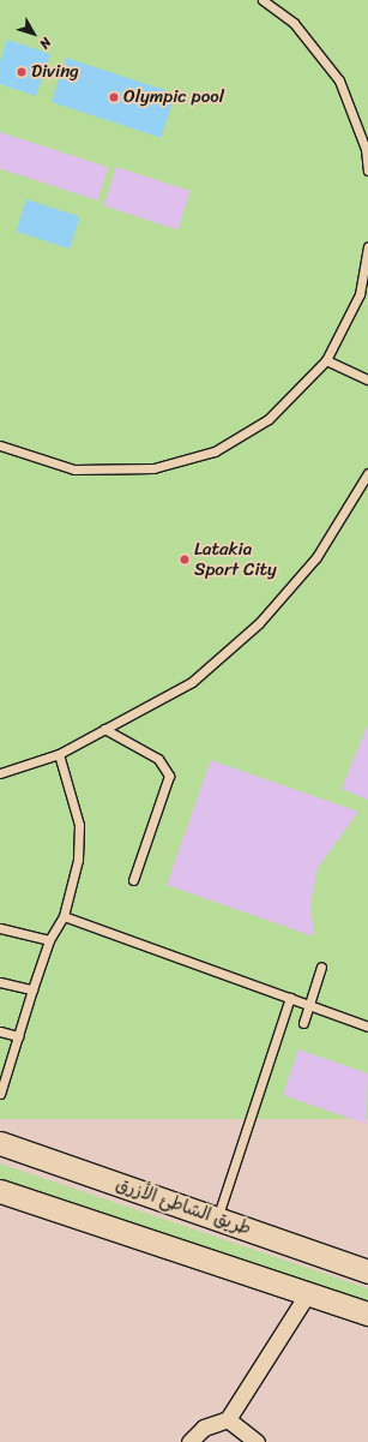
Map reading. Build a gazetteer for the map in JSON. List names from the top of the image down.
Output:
{
  "streets": {
    "main road": ["طريق الشاطئ الأزرق"]
  },
  "places": ["Diving", "Olympic pool", "Latakia Sport City"],
  "north": "bottom right"
}
